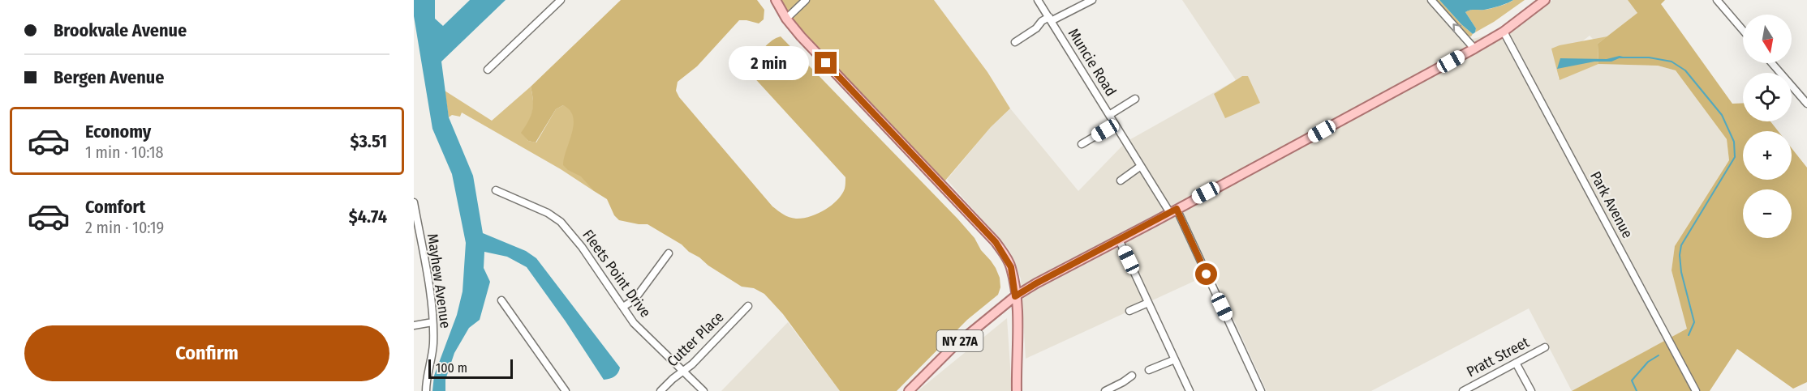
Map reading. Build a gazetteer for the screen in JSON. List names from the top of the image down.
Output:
{
  "streets": {
    "main road": ["NY 27A"],
    "street": [
      "Muncie Road",
      "Park Avenue",
      "Fleets Point Drive",
      "Mayhew Avenue",
      "Cutter Place",
      "Pratt Street"
    ]
  },
  "crossings": [
    ["Muncie Road", "NY 27A"],
    ["Park Avenue", "NY 27A"],
    ["Fleets Point Drive", "Cutter Place"]
  ],
  "scale_bar": "100 m",
  "north": "bottom",
  "page": {
    "banner": ["Brookvale Avenue", "Bergen Avenue"],
    "map_buttons": ["+", "−"],
    "bubble": "2 min",
    "list": [
      {
        "name": "Economy",
        "note": "1 min · 10:18",
        "value": "$3.51"
      },
      {
        "name": "Comfort",
        "note": "2 min · 10:19",
        "value": "$4.74"
      }
    ],
    "buttons": "Confirm",
    "scale": "100 m"
  }
}
